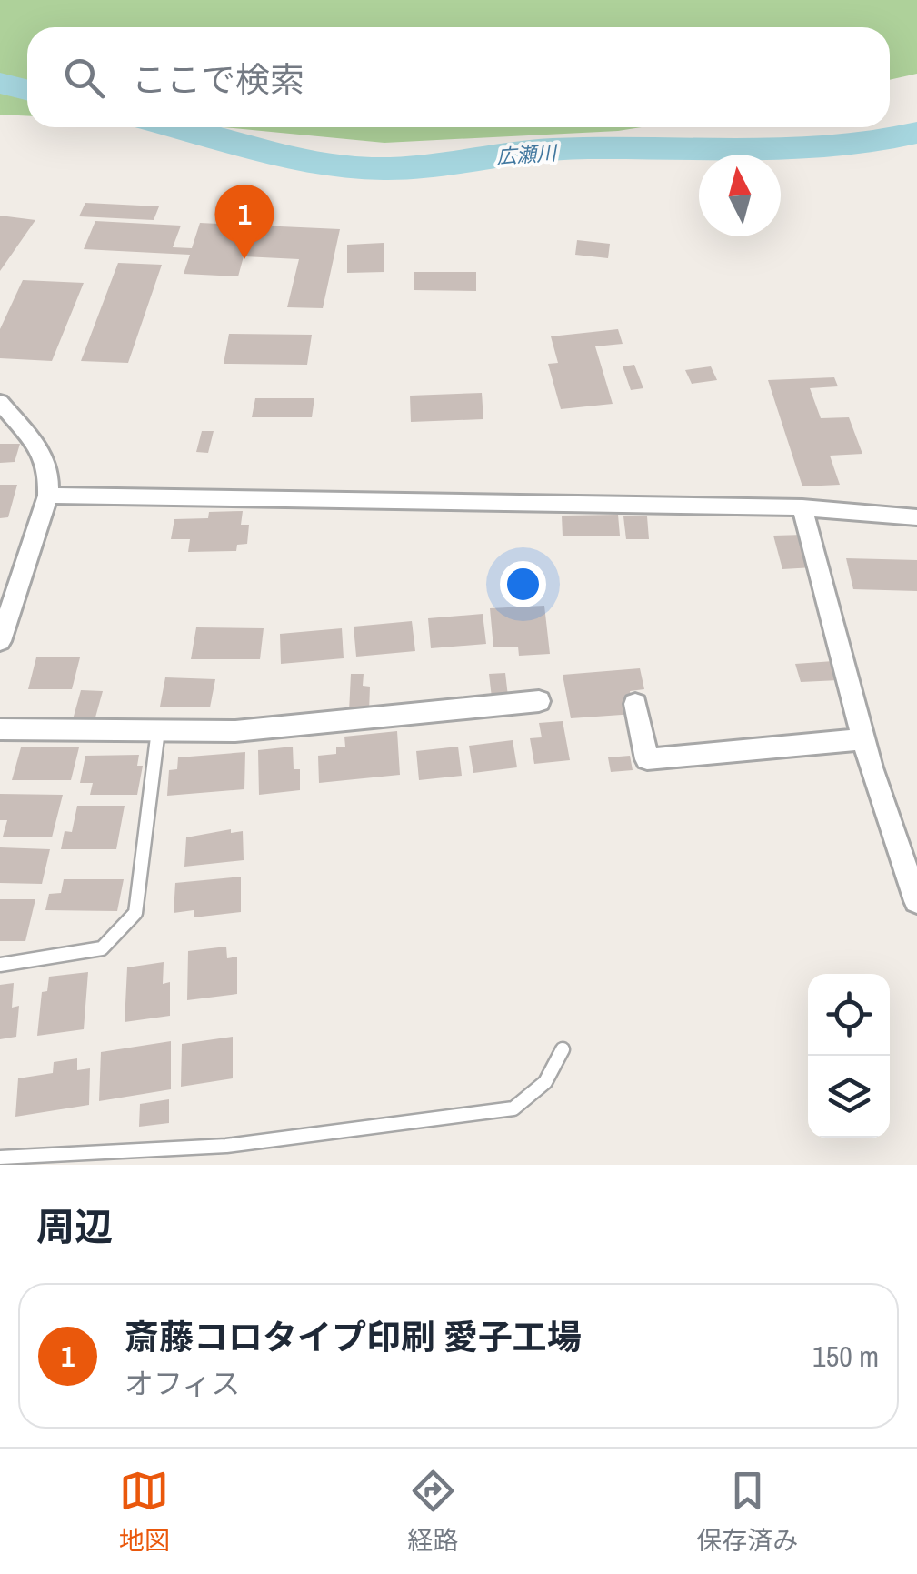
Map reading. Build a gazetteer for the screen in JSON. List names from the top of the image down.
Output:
{
  "water": ["広瀬川"],
  "north": "top",
  "page": {
    "search": "ここで検索",
    "pins": "1",
    "heading": "周辺",
    "list": [
      {
        "mark": "1",
        "name": "斎藤コロタイプ印刷 愛子工場",
        "note": "オフィス",
        "value": "150 m"
      }
    ],
    "nav": ["地図", "経路", "保存済み"]
  }
}
